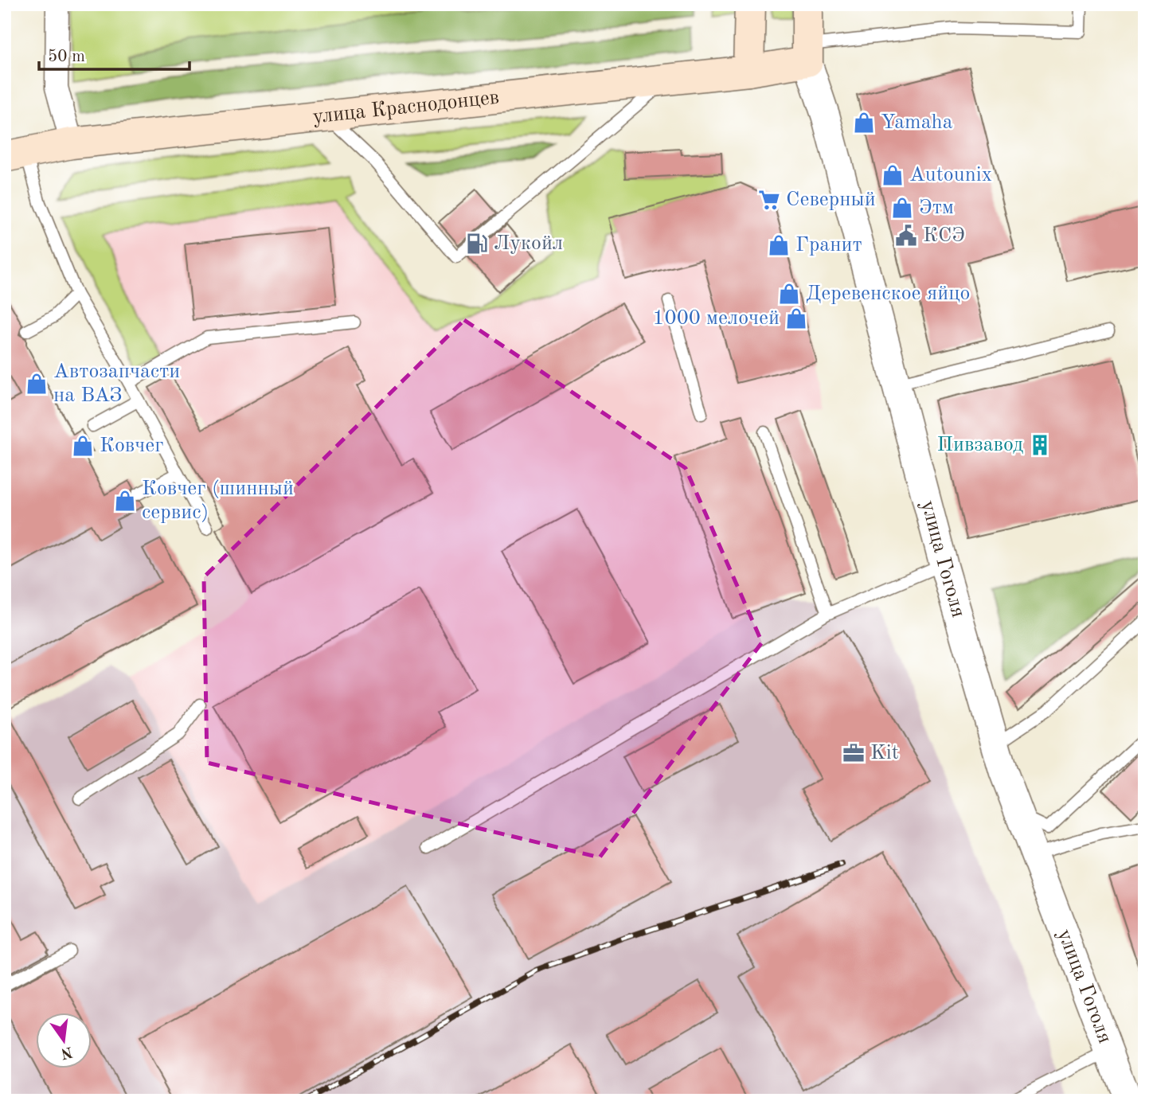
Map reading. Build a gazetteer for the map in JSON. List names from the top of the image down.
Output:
{
  "streets": {
    "main road": ["улица Краснодонцев", "улица Гоголя"]
  },
  "crossings": [
    ["улица Краснодонцев", "улица Гоголя"]
  ],
  "places": {
    "shop": [
      "Yamaha",
      "Autounix",
      "Этм",
      "Гранит",
      "Деревенское яйцо",
      "1000 мелочей",
      "Автозапчасти на ВАЗ",
      "Ковчег",
      "Ковчег (шинный сервис)"
    ],
    "supermarket": ["Северный"],
    "public building": ["КСЭ"],
    "fuel station": ["Лукойл"],
    "building": ["Пивзавод"],
    "office": ["Kit"]
  },
  "scale_bar": "50 m",
  "north": "bottom"
}
